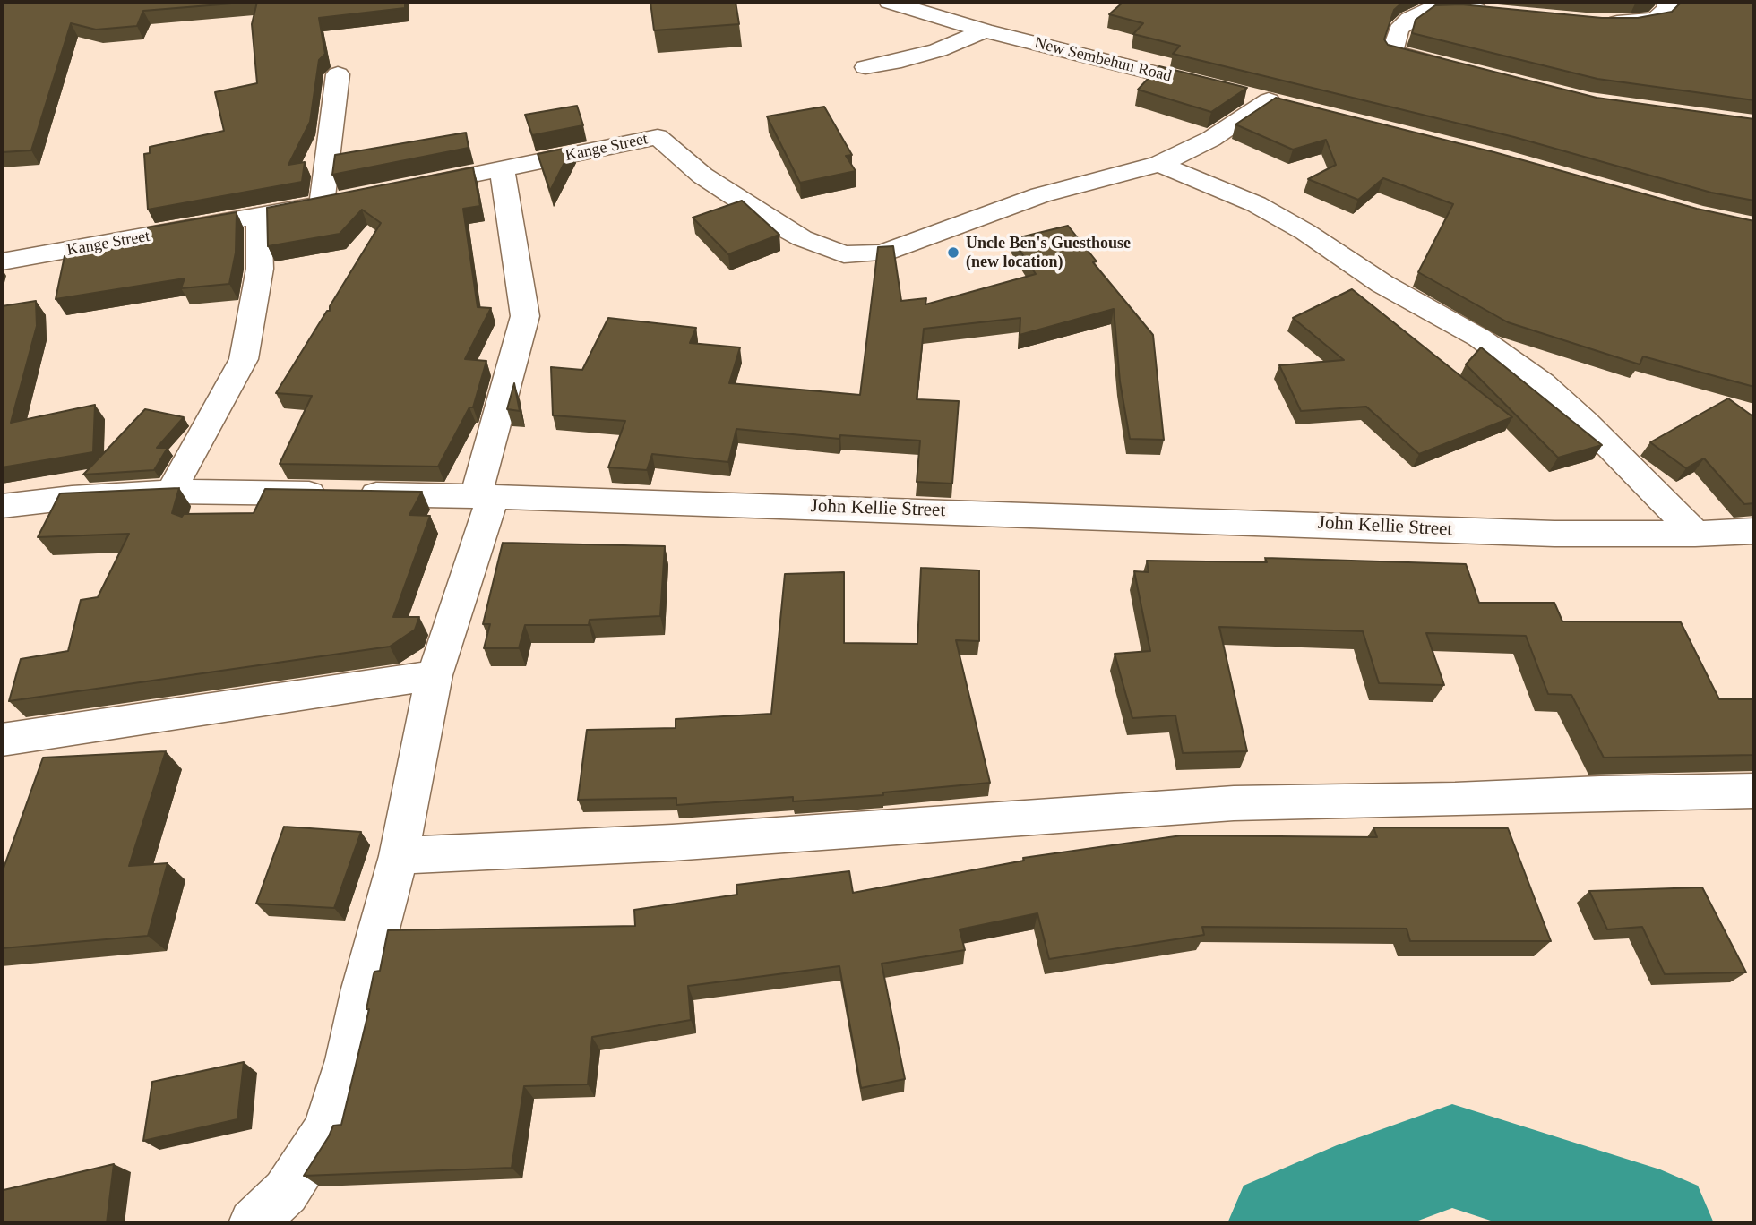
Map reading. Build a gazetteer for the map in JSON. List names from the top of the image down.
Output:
{
  "streets": {
    "street": ["New Sembehun Road", "Kange Street", "John Kellie Street"]
  },
  "places": ["Uncle Ben's Guesthouse (new location)"]
}
